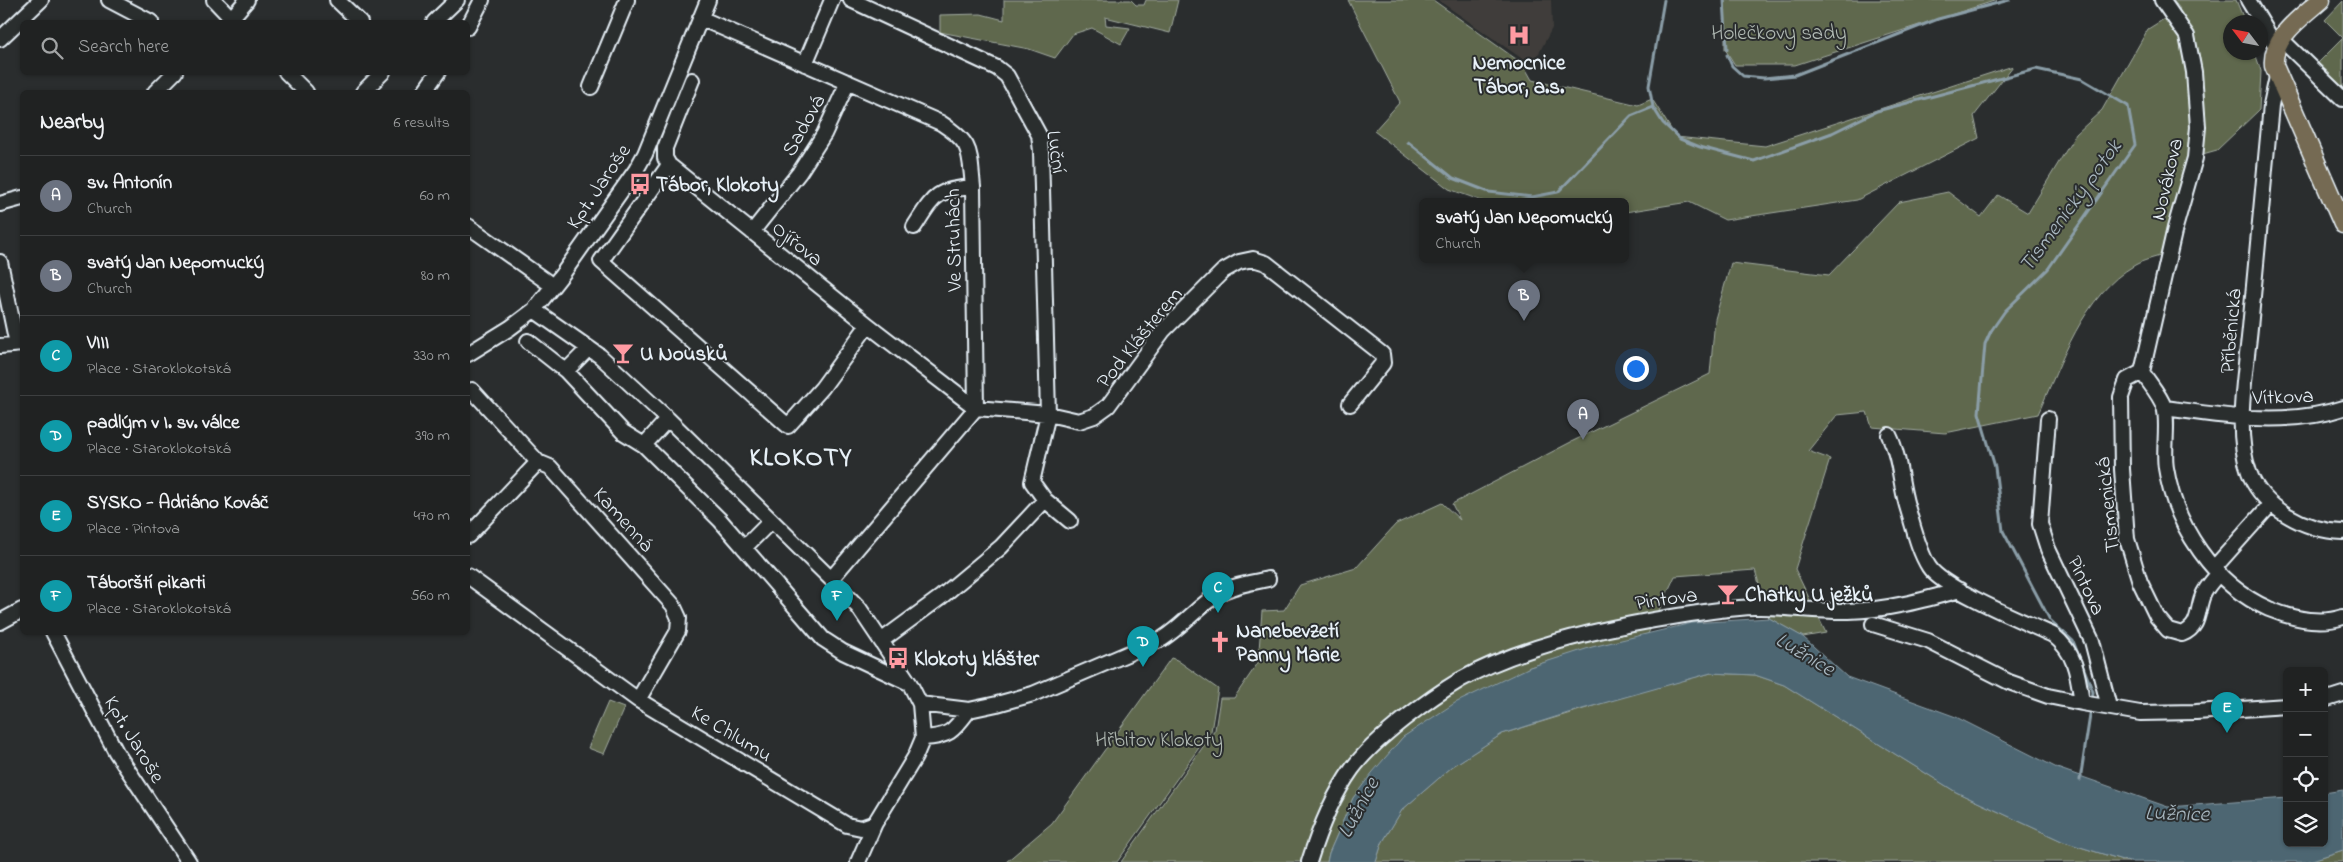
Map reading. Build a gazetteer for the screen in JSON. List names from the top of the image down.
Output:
{
  "streets": {
    "street": [
      "Sadová",
      "Luční",
      "Novákova",
      "Kpt. Jaroše",
      "Ve Struhách",
      "Ojířova",
      "Příběnická",
      "Pod Klášterem",
      "Vítkova",
      "Tismenická",
      "Kamenná",
      "Pintova",
      "Ke Chlumu"
    ]
  },
  "crossings": [
    ["Sadová", "Ve Struhách"],
    ["Sadová", "Ojířova"],
    ["Luční", "Pod Klášterem"],
    ["Novákova", "Tismenická"],
    ["Kpt. Jaroše", "Ve Struhách"],
    ["Ve Struhách", "Ojířova"],
    ["Ve Struhách", "Pod Klášterem"],
    ["Ojířova", "Pod Klášterem"],
    ["Příběnická", "Vítkova"],
    ["Kamenná", "Ke Chlumu"]
  ],
  "districts": ["KLOKOTY"],
  "water": ["Tismenický potok", "Lužnice"],
  "parks": ["Holečkovy sady", "Hřbitov Klokoty"],
  "places": {
    "hospital": ["Nemocnice Tábor, a.s."],
    "bus stop": ["Tábor, Klokoty", "Klokoty klášter"],
    "bar": ["U Nousků", "Chatky U ježků"],
    "church": ["Nanebevzetí Panny Marie"]
  },
  "north": "top left",
  "page": {
    "search": "Search here",
    "heading": ["Nearby", "6 results"],
    "list": [
      {
        "mark": "A",
        "name": "sv. Antonín",
        "note": "Church",
        "value": "60 m"
      },
      {
        "mark": "B",
        "name": "svatý Jan Nepomucký",
        "note": "Church",
        "value": "80 m"
      },
      {
        "mark": "C",
        "name": "VIII",
        "note": "Place · Staroklokotská",
        "value": "330 m"
      },
      {
        "mark": "D",
        "name": "padlým v I. sv. válce",
        "note": "Place · Staroklokotská",
        "value": "390 m"
      },
      {
        "mark": "E",
        "name": "SYSKO - Adriáno Kováč",
        "note": "Place · Pintova",
        "value": "470 m"
      },
      {
        "mark": "F",
        "name": "Táborští pikarti",
        "note": "Place · Staroklokotská",
        "value": "560 m"
      }
    ],
    "popup": ["svatý Jan Nepomucký", "Church"],
    "pins": [
      "B",
      "A",
      "C",
      "F",
      "D",
      "E"
    ],
    "map_buttons": ["+", "−"]
  }
}
